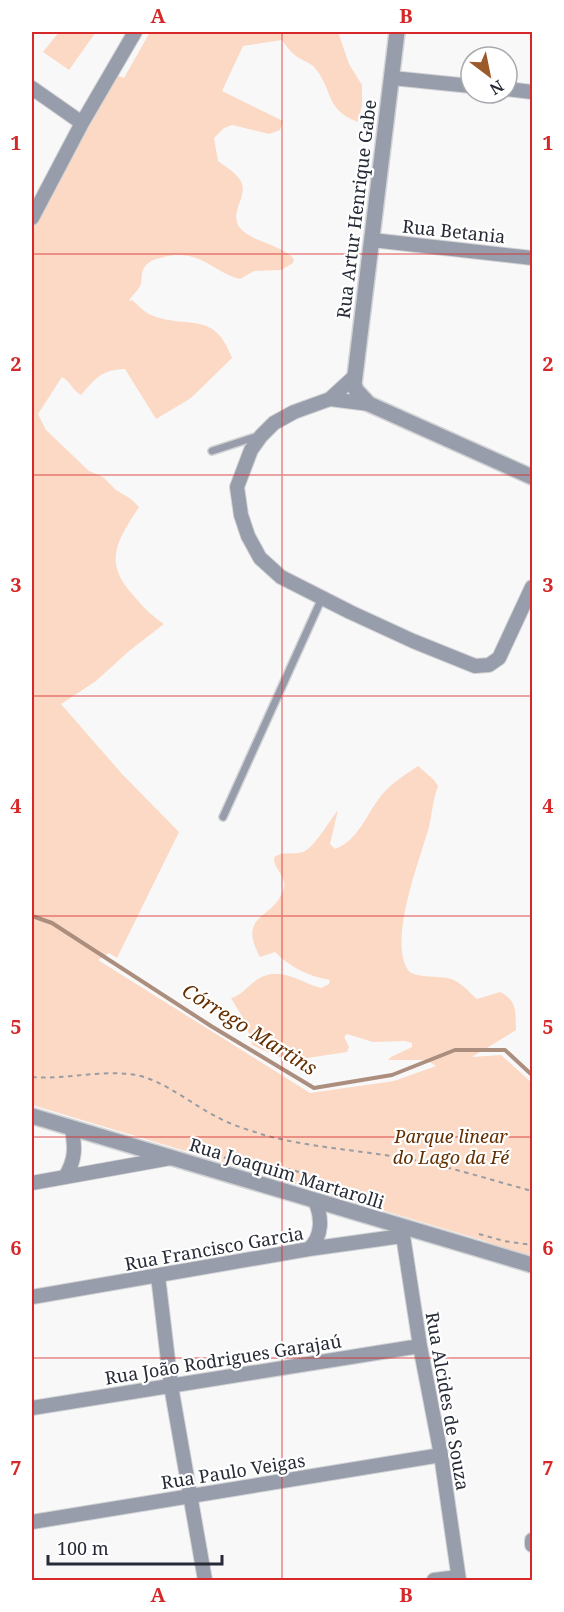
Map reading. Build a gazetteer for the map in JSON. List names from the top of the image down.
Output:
{
  "streets": {
    "street": [
      "Rua Artur Henrique Gabe",
      "Rua Betania",
      "Rua Joaquim Martarolli",
      "Rua Francisco Garcia",
      "Rua João Rodrigues Garajaú",
      "Rua Alcides de Souza",
      "Rua Paulo Veigas"
    ]
  },
  "crossings": [
    ["Rua Artur Henrique Gabe", "Rua Betania"],
    ["Rua Joaquim Martarolli", "Rua Francisco Garcia"],
    ["Rua Joaquim Martarolli", "Rua Alcides de Souza"],
    ["Rua Francisco Garcia", "Rua Alcides de Souza"],
    ["Rua João Rodrigues Garajaú", "Rua Alcides de Souza"],
    ["Rua Alcides de Souza", "Rua Paulo Veigas"]
  ],
  "water": ["Córrego Martins"],
  "parks": ["Parque linear do Lago da Fé"],
  "scale_bar": "100 m",
  "north": "bottom right",
  "grid": {
    "columns": ["A", "B"],
    "rows": [
      "1",
      "2",
      "3",
      "4",
      "5",
      "6",
      "7"
    ]
  }
}
